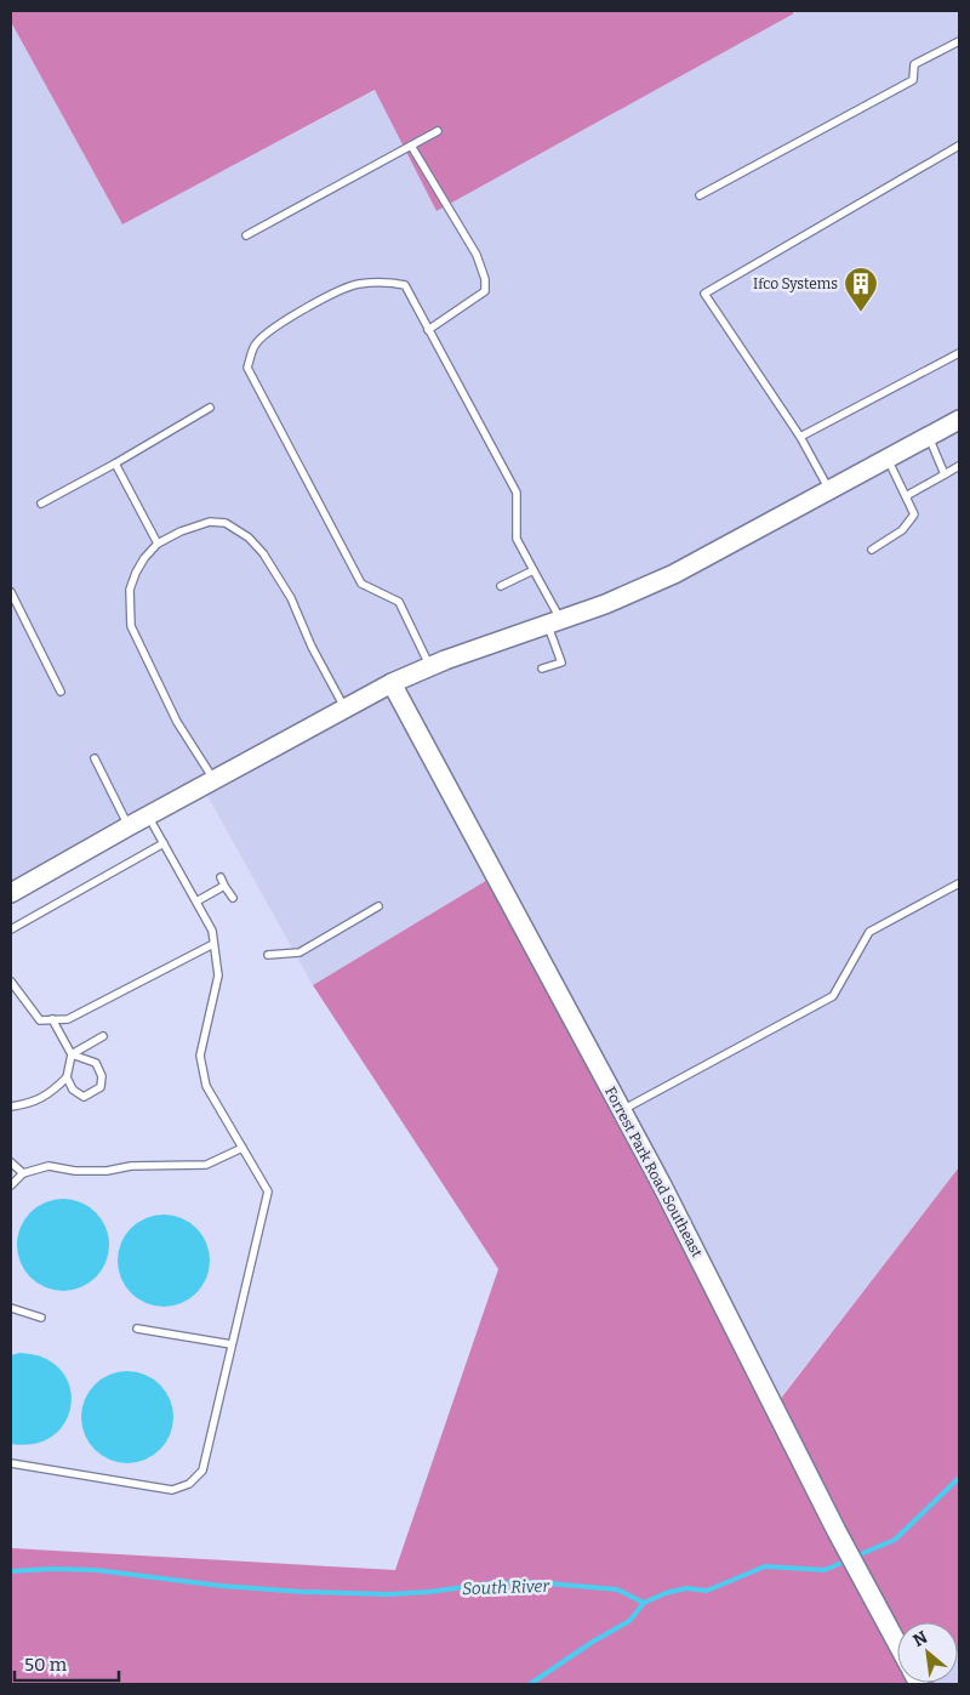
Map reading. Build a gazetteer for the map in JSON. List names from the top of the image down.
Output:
{
  "streets": {
    "street": ["Forrest Park Road Southeast"]
  },
  "water": ["South River"],
  "places": {
    "building": ["Ifco Systems"]
  },
  "scale_bar": "50 m",
  "north": "top left"
}
